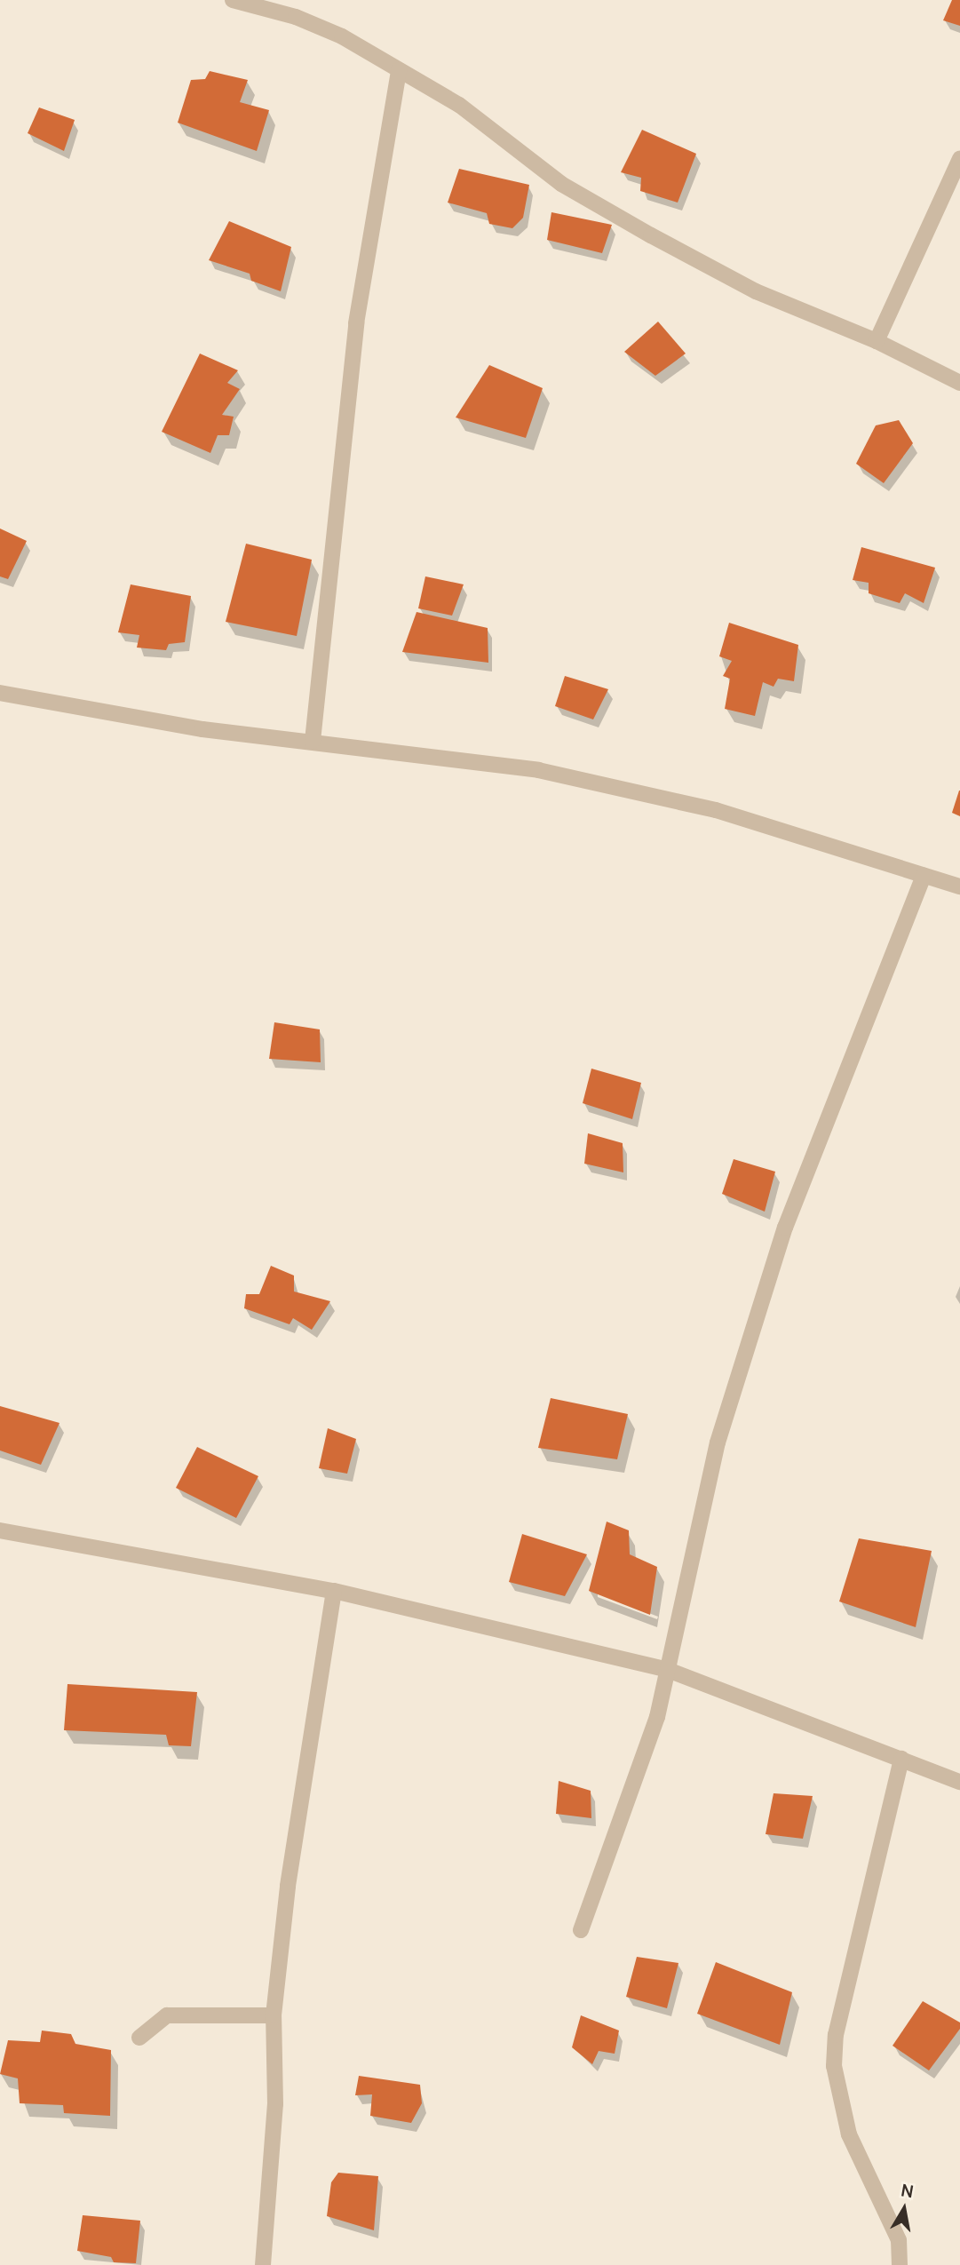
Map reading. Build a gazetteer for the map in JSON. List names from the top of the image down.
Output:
{
  "north": "top"
}
